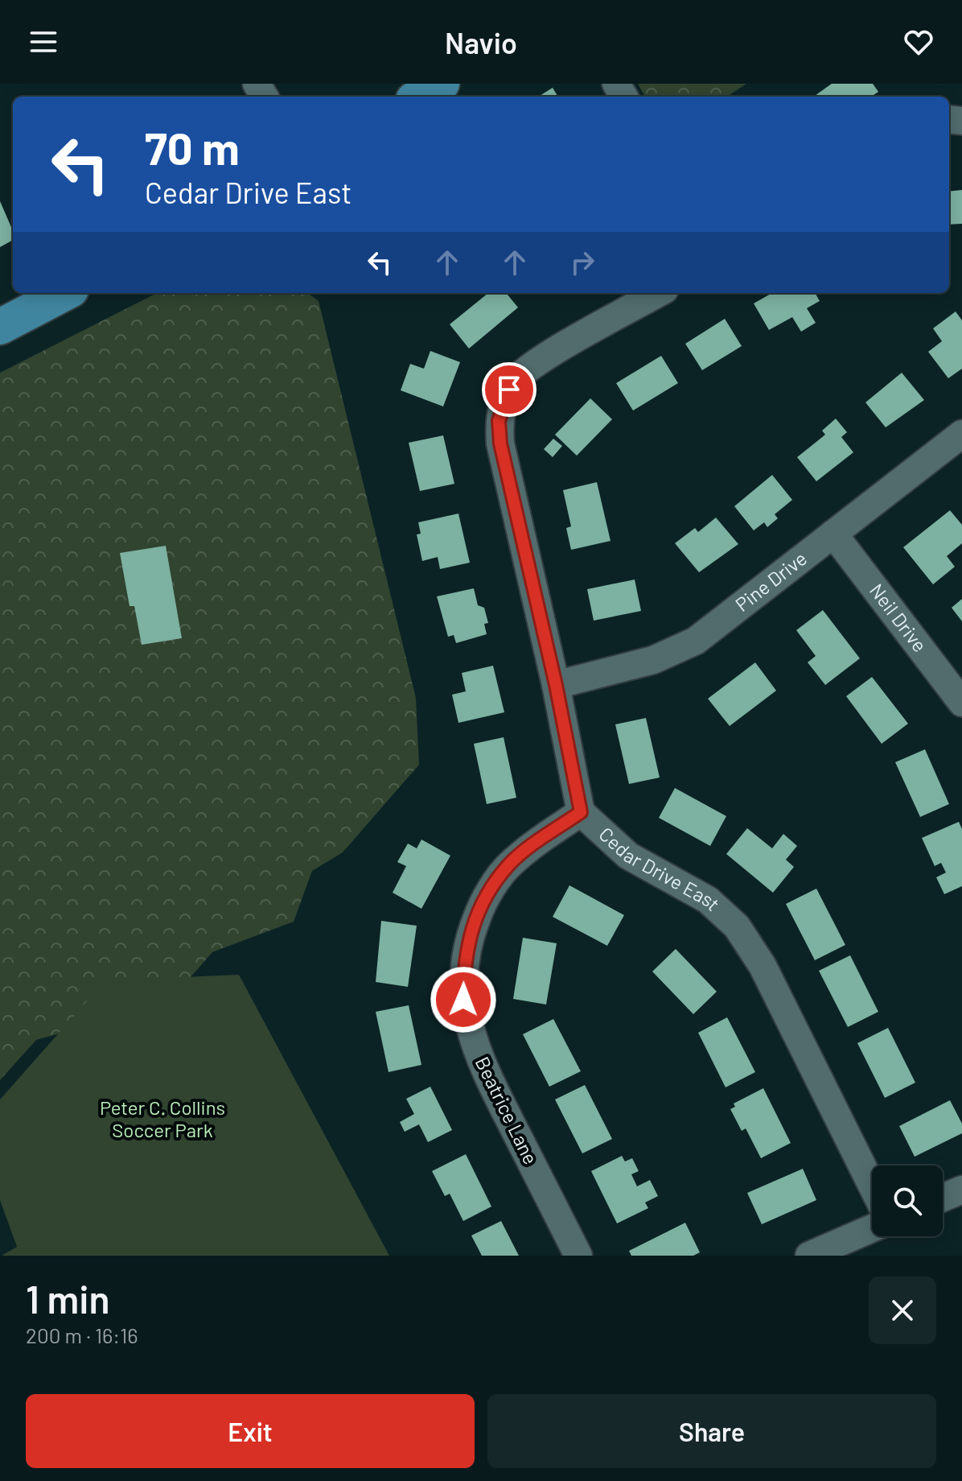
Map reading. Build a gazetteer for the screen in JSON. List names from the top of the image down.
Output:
{
  "streets": {
    "street": [
      "Pine Drive",
      "Neil Drive",
      "Cedar Drive East",
      "Beatrice Lane"
    ]
  },
  "crossings": [
    ["Pine Drive", "Neil Drive"],
    ["Pine Drive", "Cedar Drive East"],
    ["Cedar Drive East", "Beatrice Lane"]
  ],
  "parks": ["Peter C. Collins Soccer Park"],
  "page": {
    "header": "Navio",
    "turn": ["70 m", "Cedar Drive East"],
    "heading": ["1 min", "200 m · 16:16"],
    "buttons": ["Exit", "Share"]
  }
}
